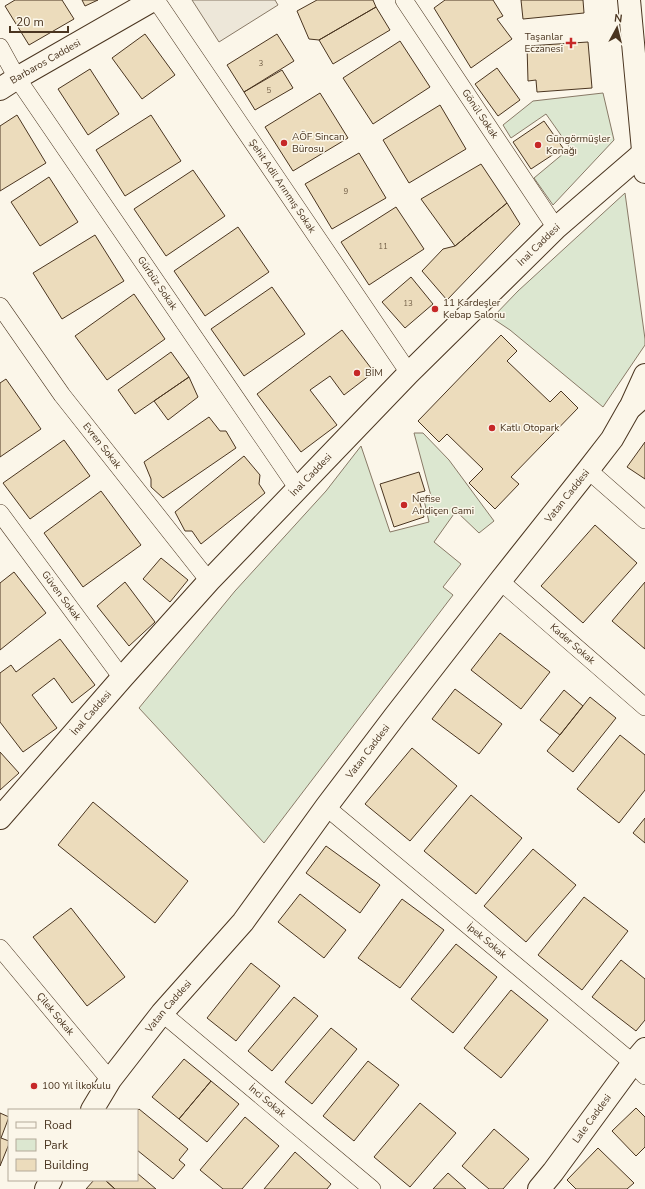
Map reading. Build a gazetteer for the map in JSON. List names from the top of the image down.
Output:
{
  "streets": {
    "street": [
      "Barbaros Caddesi",
      "Gönül Sokak",
      "Şehit Adil Arınmış Sokak",
      "İnal Caddesi",
      "Gürbüz Sokak",
      "Evren Sokak",
      "Vatan Caddesi",
      "Güven Sokak",
      "Kader Sokak",
      "İpek Sokak",
      "Çilek Sokak",
      "İnci Sokak",
      "Lale Caddesi"
    ]
  },
  "crossings": [
    ["Barbaros Caddesi", "Şehit Adil Arınmış Sokak"],
    ["Barbaros Caddesi", "Gürbüz Sokak"],
    ["Gönül Sokak", "İnal Caddesi"],
    ["Şehit Adil Arınmış Sokak", "İnal Caddesi"],
    ["İnal Caddesi", "Gürbüz Sokak"],
    ["İnal Caddesi", "Evren Sokak"],
    ["İnal Caddesi", "Güven Sokak"],
    ["Vatan Caddesi", "Kader Sokak"],
    ["Vatan Caddesi", "İpek Sokak"],
    ["Vatan Caddesi", "Çilek Sokak"],
    ["Vatan Caddesi", "İnci Sokak"],
    ["İpek Sokak", "Lale Caddesi"]
  ],
  "places": {
    "health": ["Taşanlar Eczanesi"],
    "other": [
      "AÖF Sincan Bürosu",
      "Güngörmüşler Konağı",
      "11 Kardeşler Kebap Salonu",
      "BİM",
      "Katlı Otopark",
      "Nefise Andiçen Cami",
      "100 Yıl İlkokulu"
    ]
  },
  "house_numbers": [
    "3",
    "5",
    "9",
    "11",
    "13"
  ],
  "legend": ["Road", "Park", "Building"],
  "scale_bar": "20 m",
  "north": "top"
}
